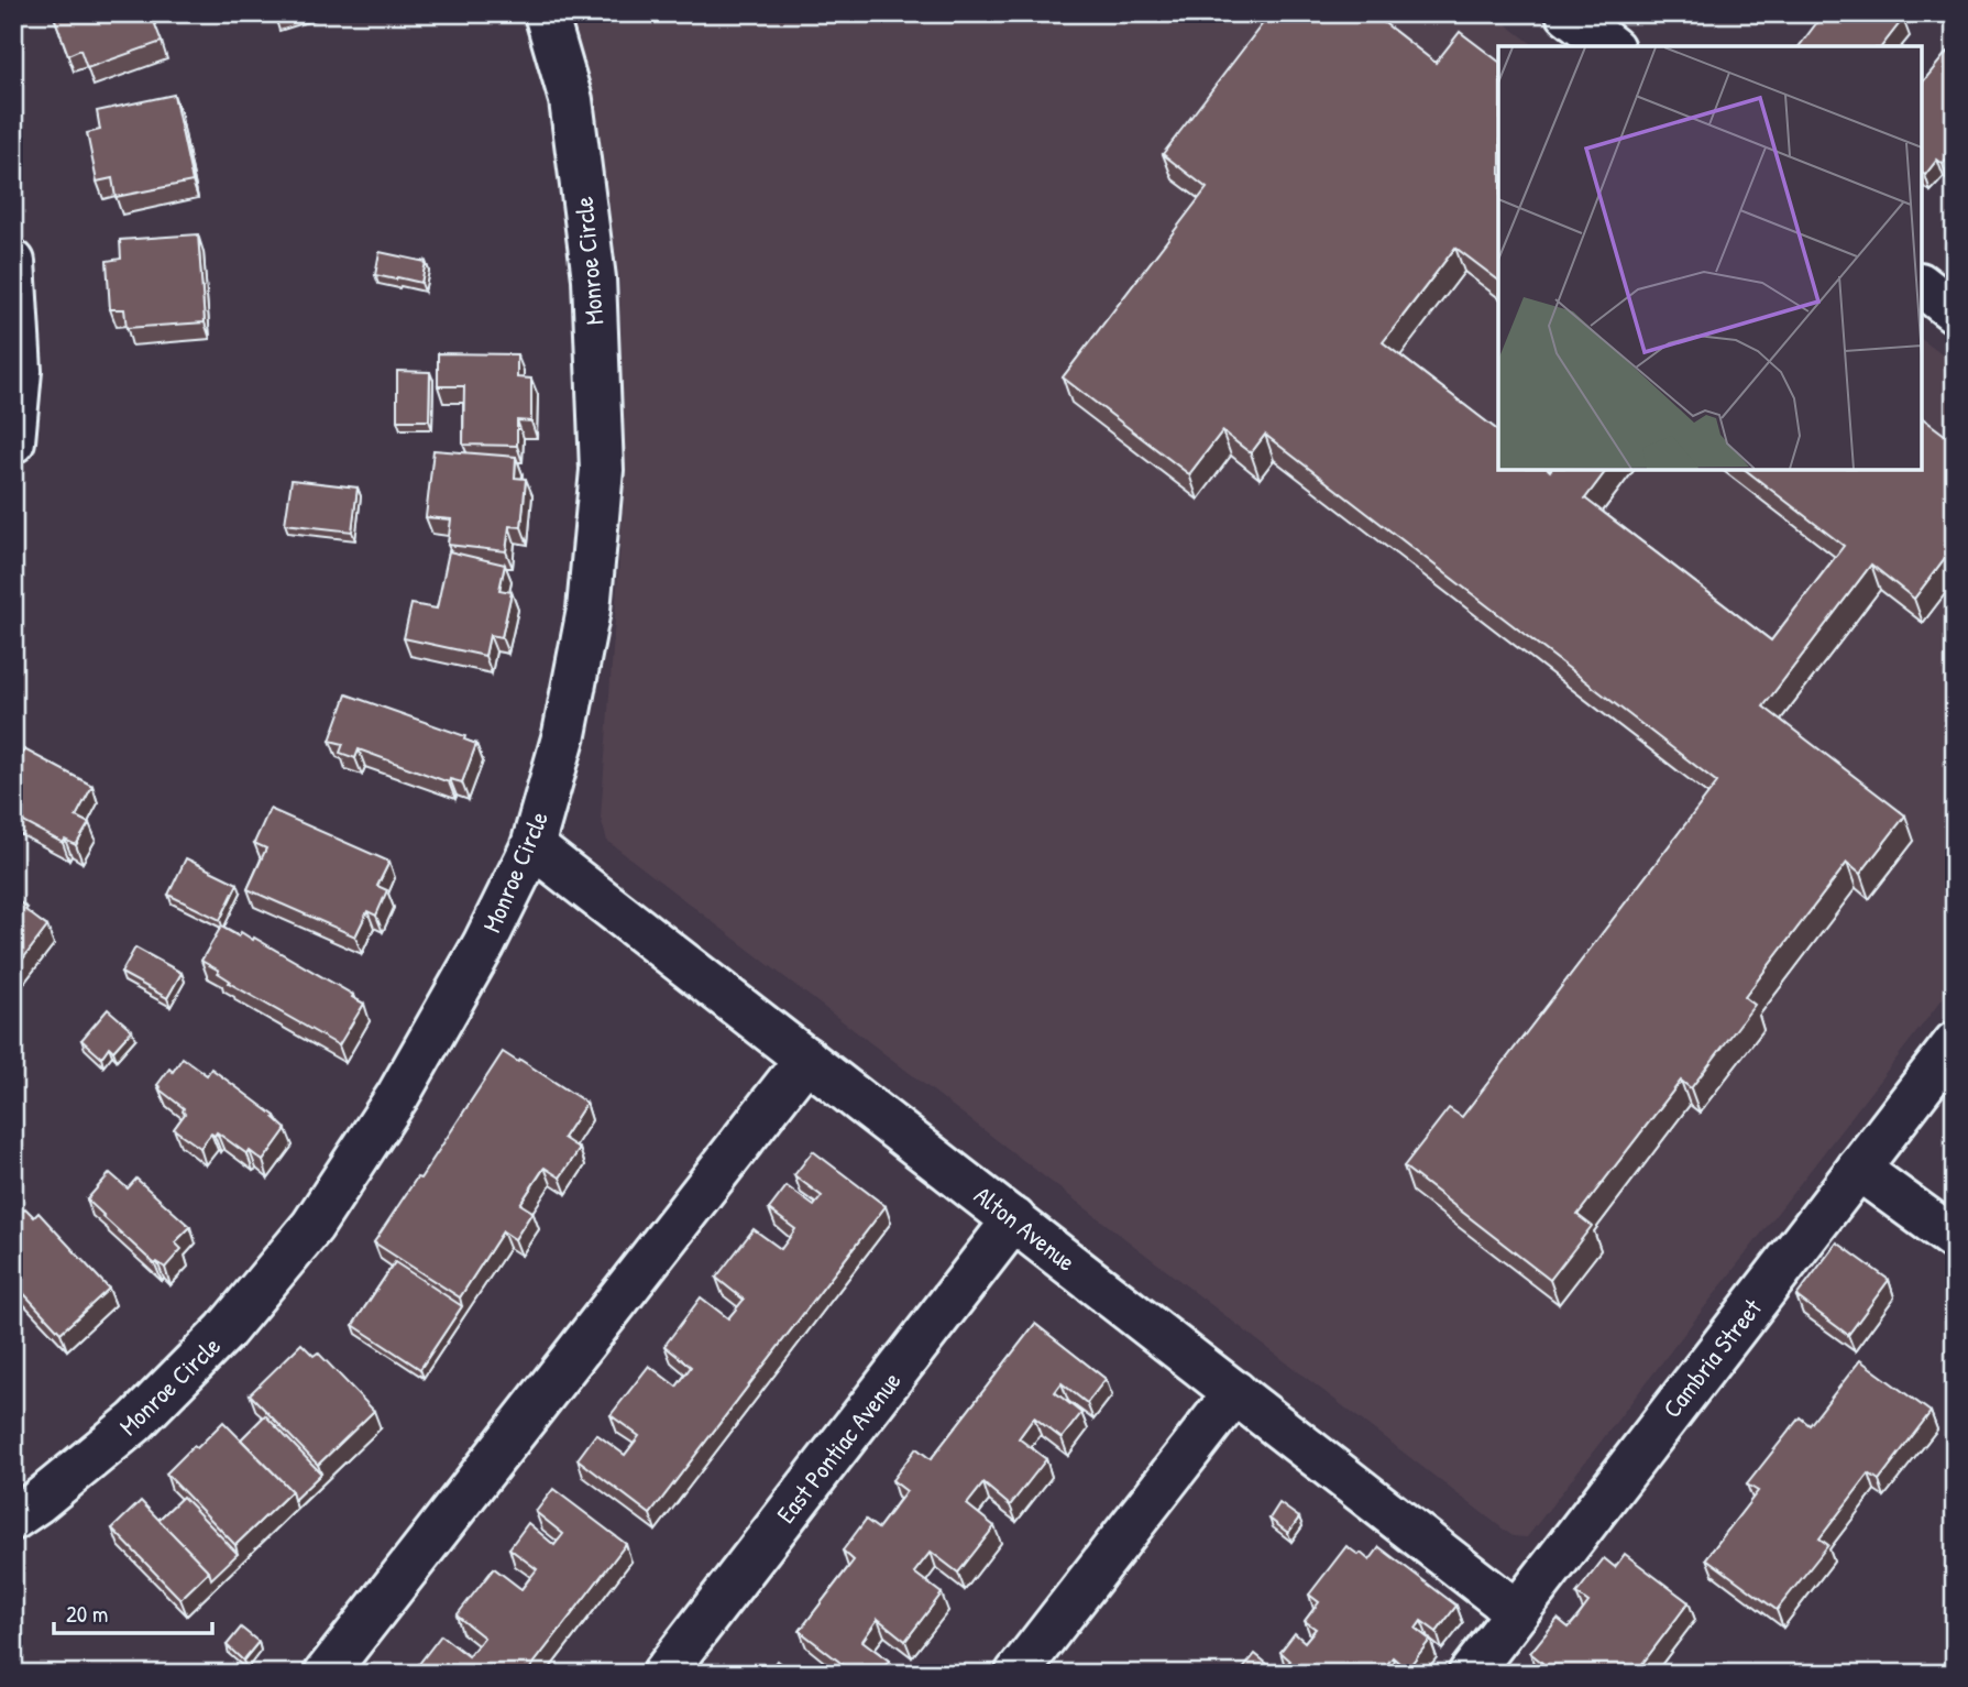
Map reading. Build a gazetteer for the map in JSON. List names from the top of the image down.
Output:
{
  "streets": {
    "street": [
      "Monroe Circle",
      "Alton Avenue",
      "Cambria Street",
      "East Pontiac Avenue"
    ]
  },
  "crossings": [
    ["Monroe Circle", "Alton Avenue"],
    ["Alton Avenue", "Cambria Street"],
    ["Alton Avenue", "East Pontiac Avenue"]
  ],
  "scale_bar": "20 m"
}
